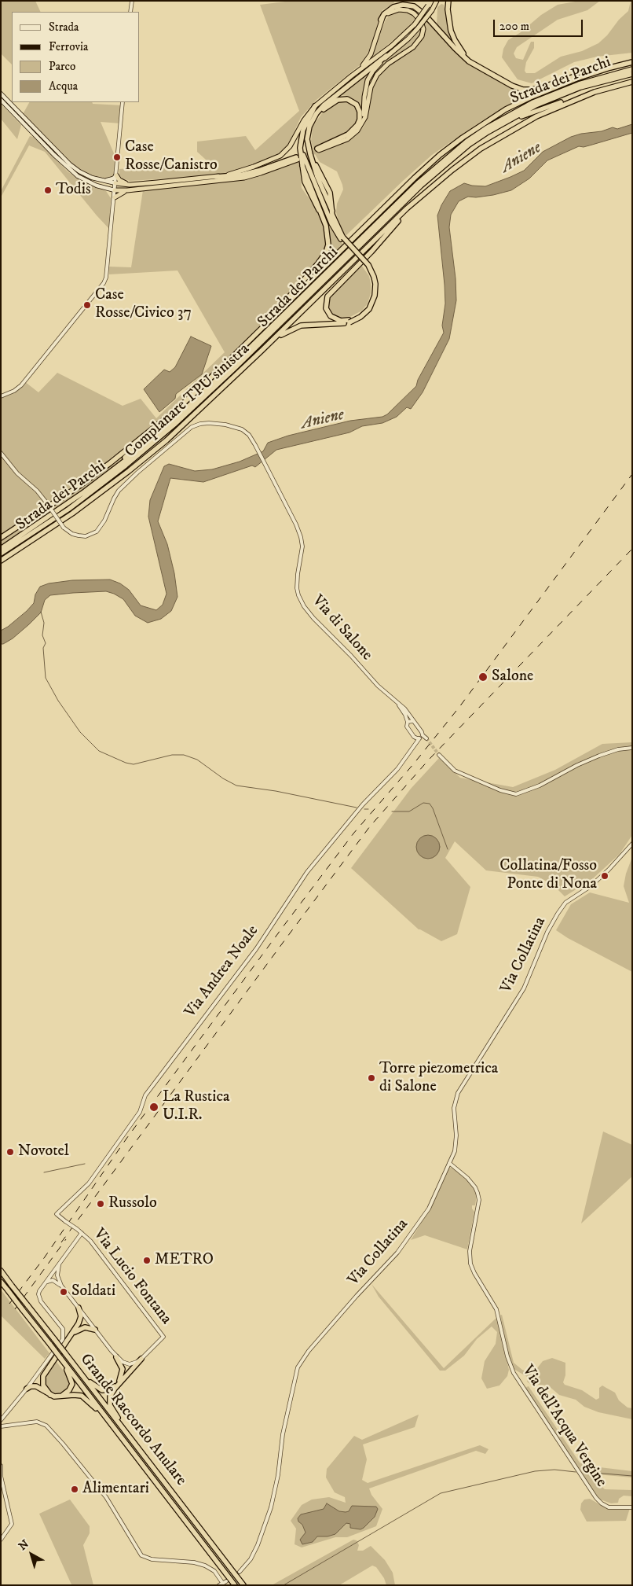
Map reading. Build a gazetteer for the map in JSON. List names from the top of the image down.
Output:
{
  "streets": {
    "highway": ["Strada dei Parchi", "Complanare TPU sinistra", "Grande Raccordo Anulare"],
    "street": [
      "Via di Salone",
      "Via Collatina",
      "Via Andrea Noale",
      "Via Lucio Fontana",
      "Via dell'Acqua Vergine"
    ]
  },
  "crossings": [
    ["Via di Salone", "Via Andrea Noale"],
    ["Via Collatina", "Via dell'Acqua Vergine"],
    ["Via Andrea Noale", "Via Lucio Fontana"]
  ],
  "water": ["Aniene"],
  "places": [
    "Case Rosse/Canistro",
    "Todis",
    "Case Rosse/Civico 37",
    "Salone",
    "Collatina/Fosso Ponte di Nona",
    "Torre piezometrica di Salone",
    "La Rustica U.I.R.",
    "Novotel",
    "Russolo",
    "METRO",
    "Soldati",
    "Alimentari"
  ],
  "legend": [
    "Strada",
    "Ferrovia",
    "Parco",
    "Acqua"
  ],
  "scale_bar": "200 m",
  "north": "top left"
}
